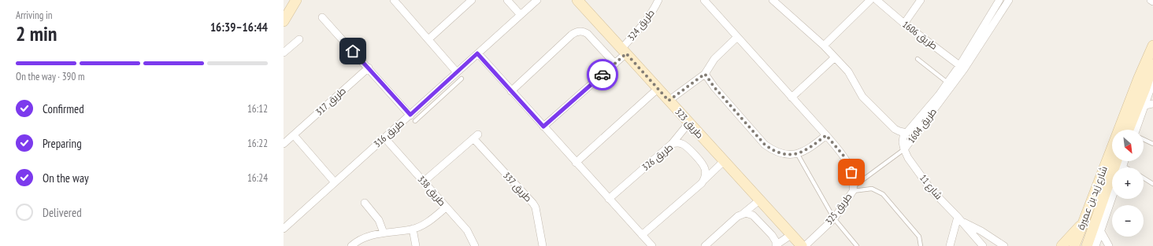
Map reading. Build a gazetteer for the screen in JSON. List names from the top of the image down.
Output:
{
  "streets": {
    "street": [
      "طريق 324",
      "طريق 1606",
      "طريق 317",
      "طريق 323",
      "طريق 1604",
      "طريق 316",
      "طريق 326",
      "طريق 337",
      "شارع 11",
      "طريق 338",
      "شارع زيد بن عميرة",
      "طريق 325"
    ]
  },
  "crossings": [
    ["طريق 324", "طريق 323"],
    ["طريق 1606", "طريق 1604"],
    ["طريق 1604", "شارع 11"],
    ["طريق 316", "طريق 338"],
    ["طريق 337", "طريق 338"]
  ],
  "north": "bottom right",
  "page": {
    "heading": ["2 min", "Arriving in", "16:39–16:44"],
    "bar": "On the way · 390 m",
    "list": [
      ["Confirmed", "16:12"],
      ["Preparing", "16:22"],
      ["On the way", "16:24"],
      "Delivered"
    ],
    "map_buttons": ["+", "−"]
  }
}
